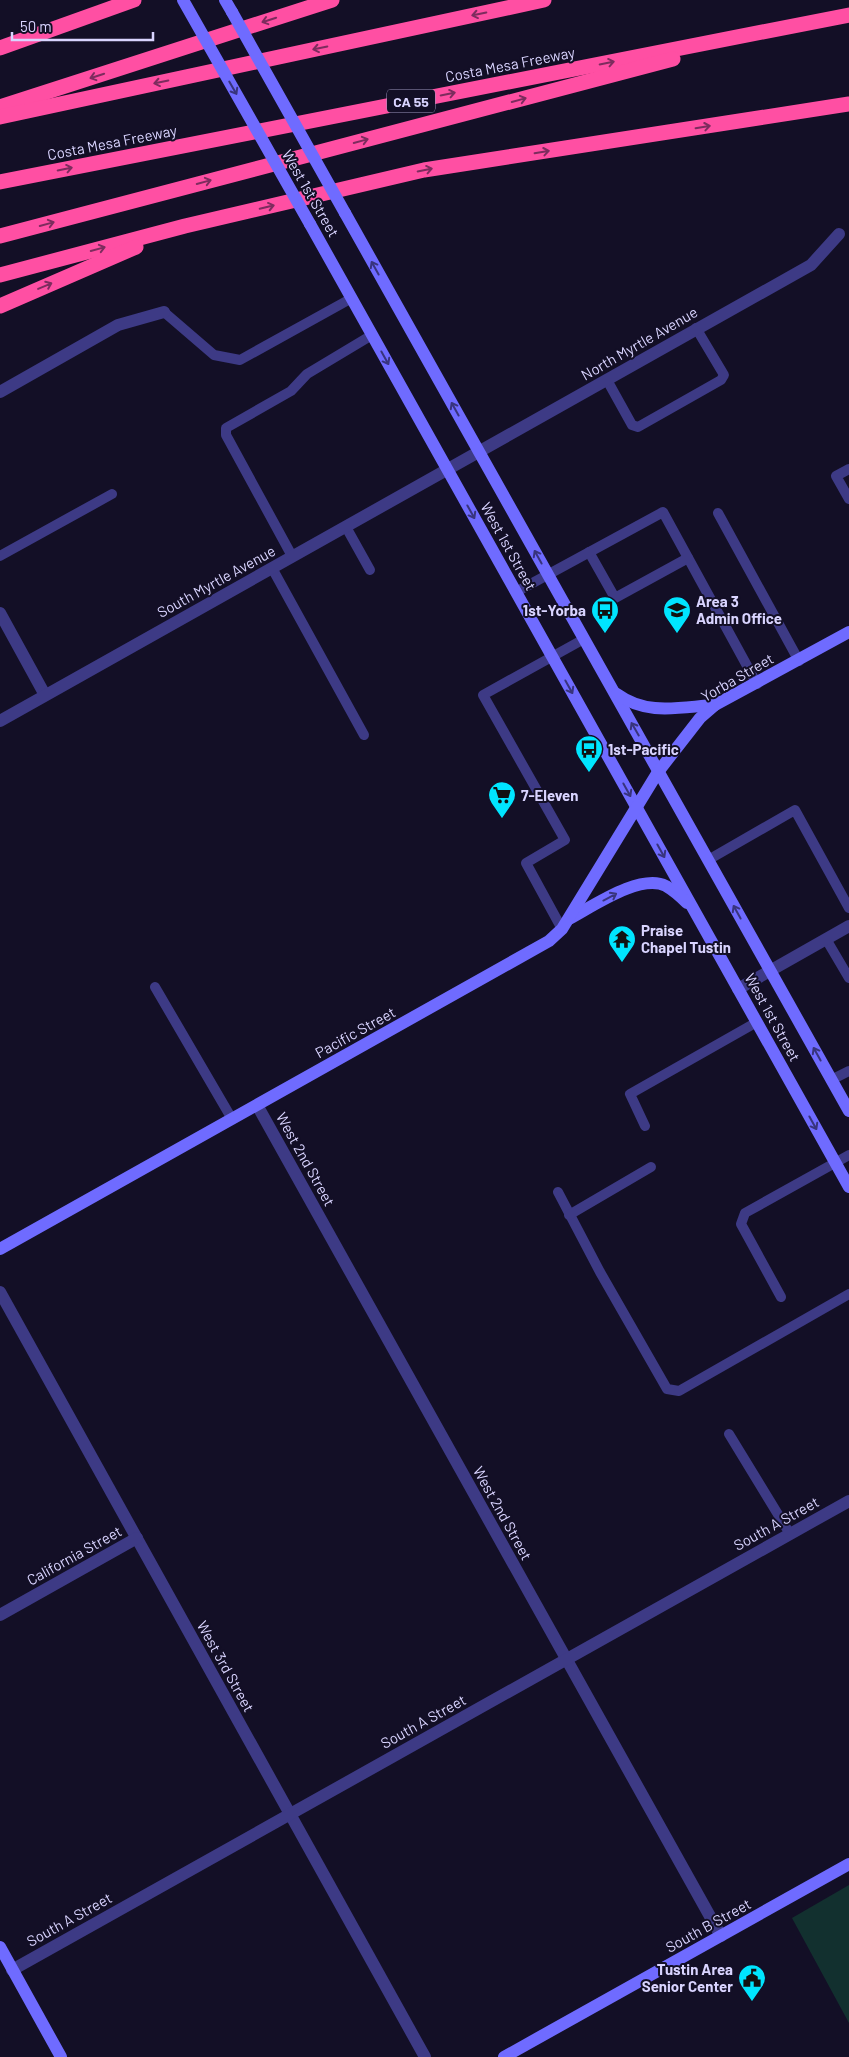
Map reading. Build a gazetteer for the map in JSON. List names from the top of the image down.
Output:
{
  "streets": {
    "highway": ["Costa Mesa Freeway", "CA 55"],
    "main road": [
      "West 1st Street",
      "Yorba Street",
      "Pacific Street",
      "South B Street"
    ],
    "street": [
      "North Myrtle Avenue",
      "South Myrtle Avenue",
      "West 2nd Street",
      "South A Street",
      "California Street",
      "West 3rd Street"
    ]
  },
  "crossings": [
    ["West 1st Street", "North Myrtle Avenue"],
    ["West 1st Street", "South Myrtle Avenue"],
    ["West 1st Street", "Yorba Street"],
    ["West 1st Street", "Pacific Street"],
    ["North Myrtle Avenue", "South Myrtle Avenue"],
    ["Yorba Street", "Pacific Street"],
    ["Pacific Street", "West 2nd Street"],
    ["West 2nd Street", "South A Street"],
    ["West 2nd Street", "South B Street"],
    ["South A Street", "West 3rd Street"],
    ["California Street", "West 3rd Street"]
  ],
  "places": {
    "bus stop": ["1st-Yorba", "1st-Pacific"],
    "school or university": ["Area 3 Admin Office"],
    "supermarket": ["7-Eleven"],
    "temple": ["Praise Chapel Tustin"],
    "public building": ["Tustin Area Senior Center"]
  },
  "scale_bar": "50 m"
}
